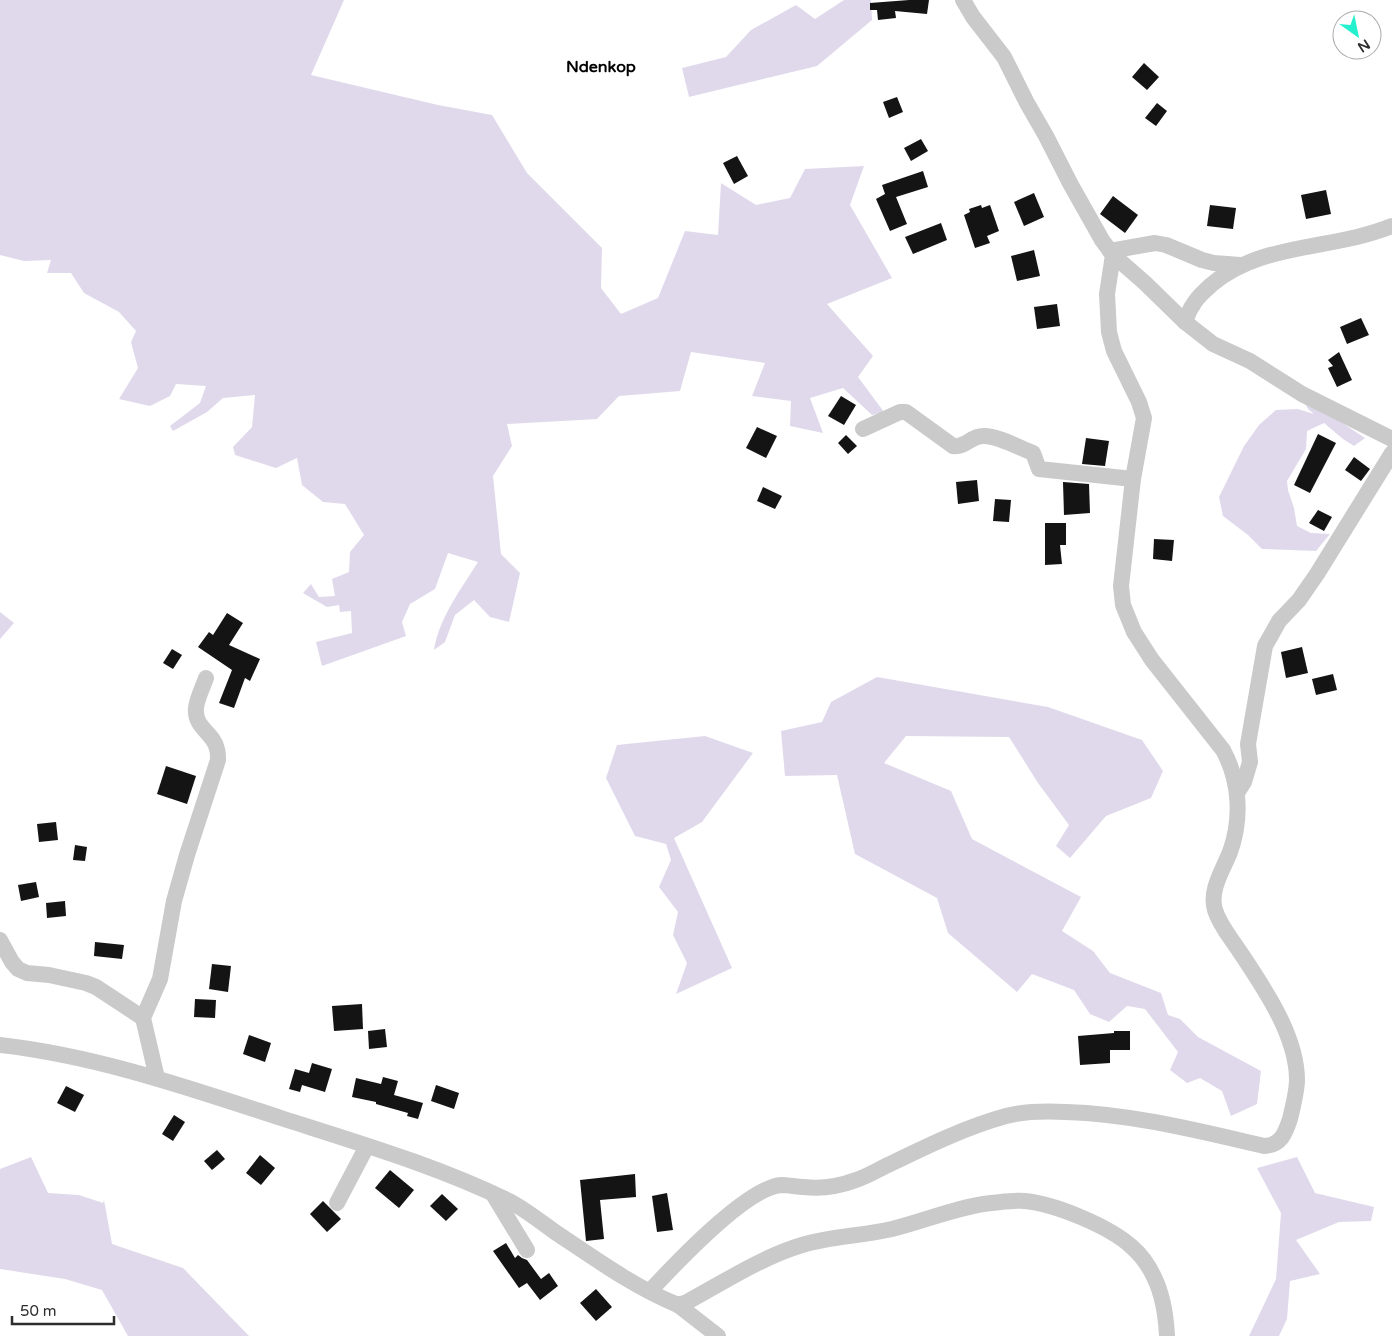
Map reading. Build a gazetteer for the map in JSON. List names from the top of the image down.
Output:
{
  "districts": ["Ndenkop"],
  "scale_bar": "50 m",
  "north": "bottom right"
}
